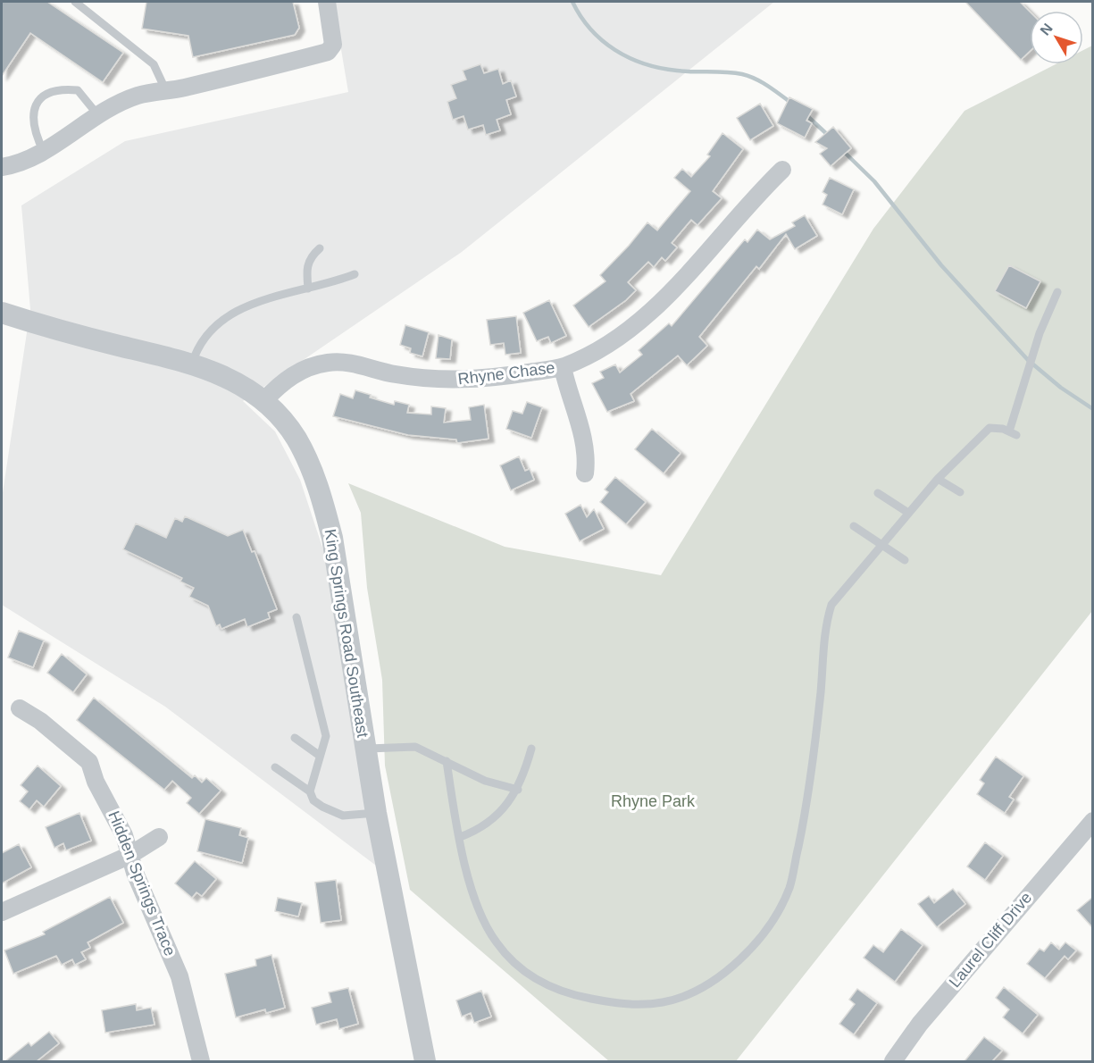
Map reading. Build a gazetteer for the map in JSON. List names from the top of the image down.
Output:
{
  "streets": {
    "street": [
      "Rhyne Chase",
      "King Springs Road Southeast",
      "Hidden Springs Trace",
      "Laurel Cliff Drive"
    ]
  },
  "crossings": [
    ["Rhyne Chase", "King Springs Road Southeast"]
  ],
  "parks": ["Rhyne Park"],
  "north": "top left"
}
